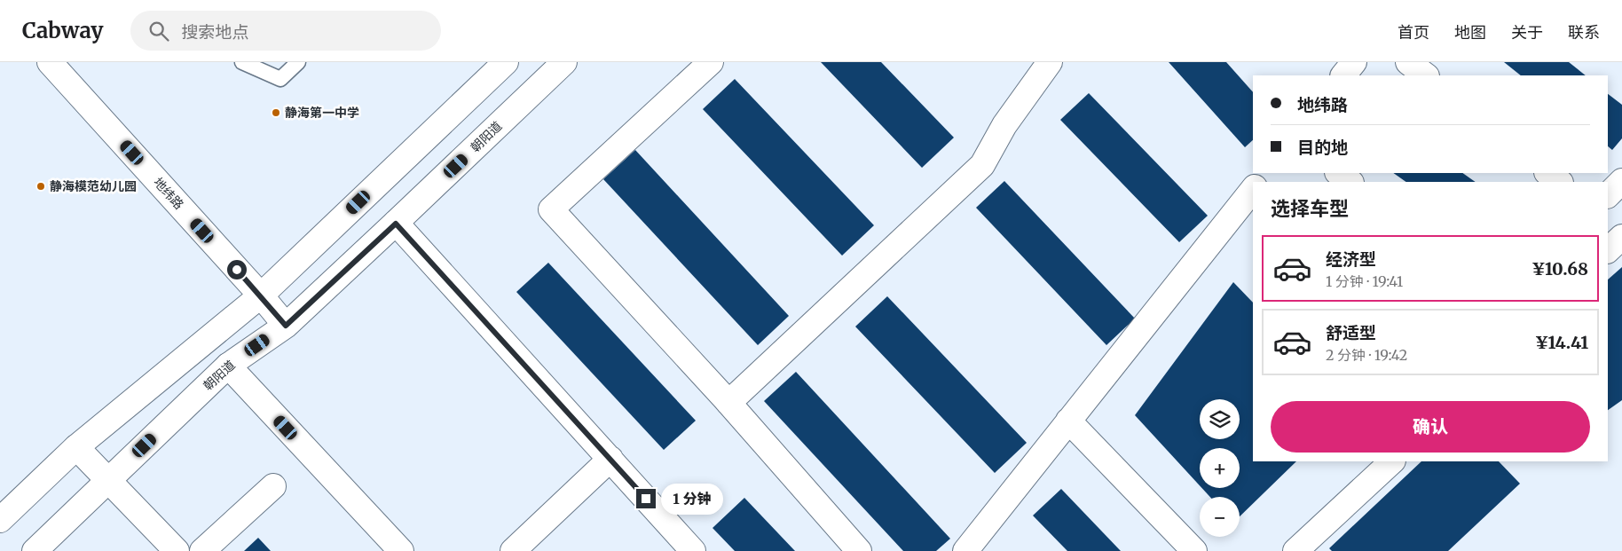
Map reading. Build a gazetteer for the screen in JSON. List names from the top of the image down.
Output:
{
  "streets": {
    "street": ["朝阳道", "地纬路"]
  },
  "crossings": [
    ["朝阳道", "地纬路"]
  ],
  "places": ["静海第一中学", "静海模范幼儿园"],
  "page": {
    "header": "Cabway",
    "search": "搜索地点",
    "nav": [
      "首页",
      "地图",
      "关于",
      "联系"
    ],
    "banner": ["地纬路", "目的地"],
    "heading": "选择车型",
    "list": [
      {
        "name": "经济型",
        "note": "1 分钟 · 19:41",
        "value": "¥10.68"
      },
      {
        "name": "舒适型",
        "note": "2 分钟 · 19:42",
        "value": "¥14.41"
      }
    ],
    "buttons": "确认",
    "map_buttons": ["+", "−"],
    "bubble": "1 分钟"
  }
}
